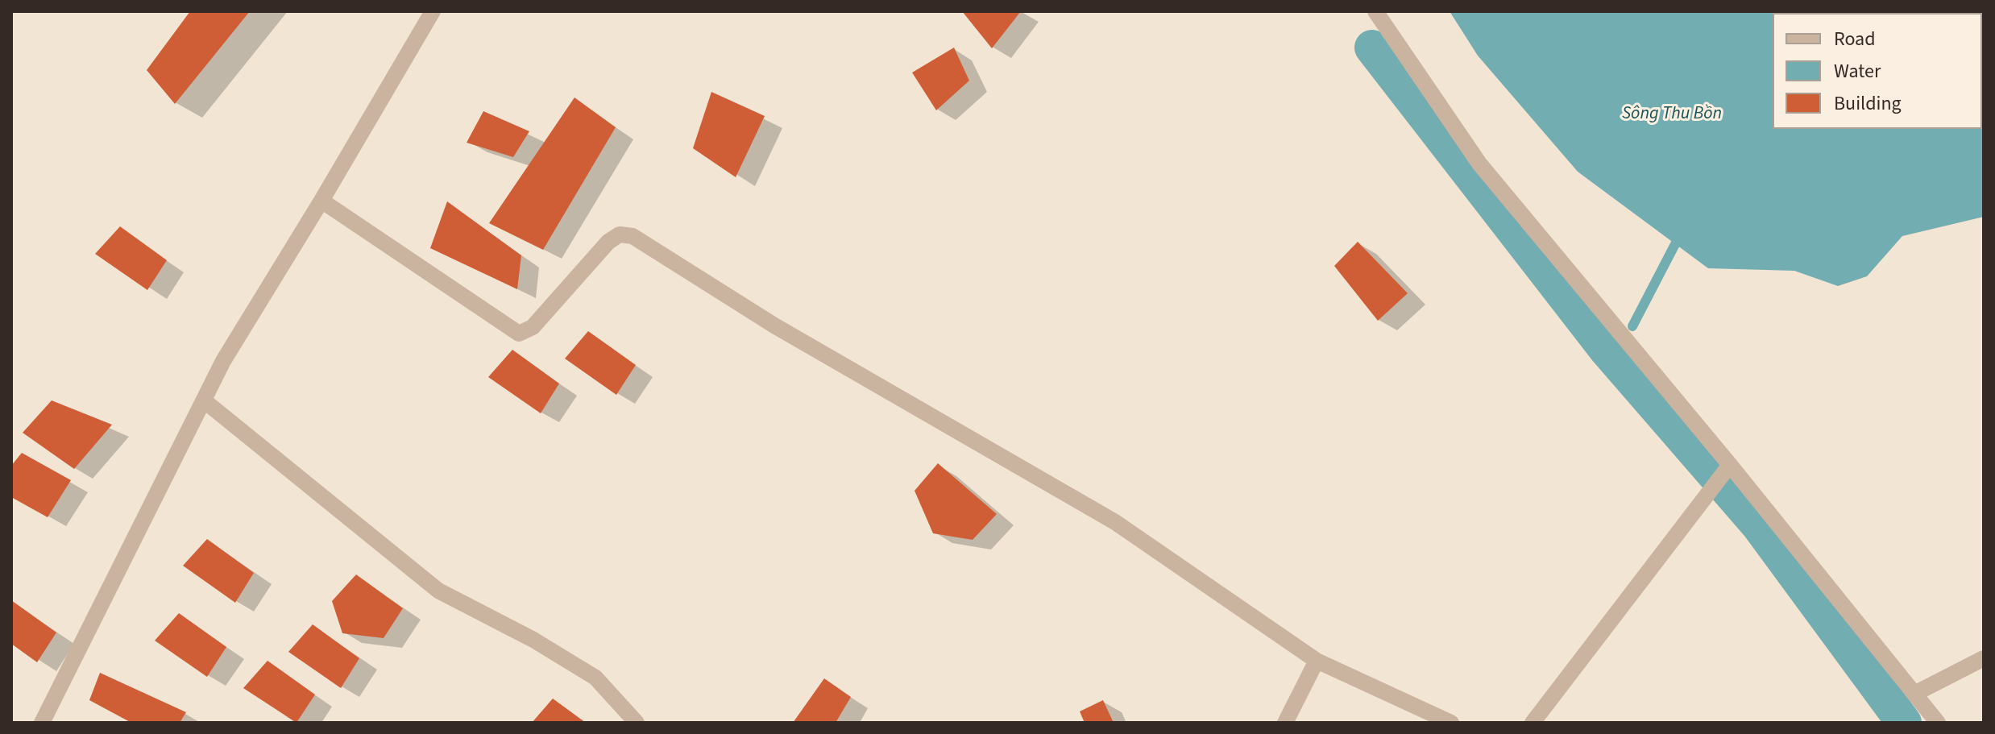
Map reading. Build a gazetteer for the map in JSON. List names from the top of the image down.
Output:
{
  "water": ["Sông Thu Bồn"],
  "legend": ["Road", "Water", "Building"]
}
